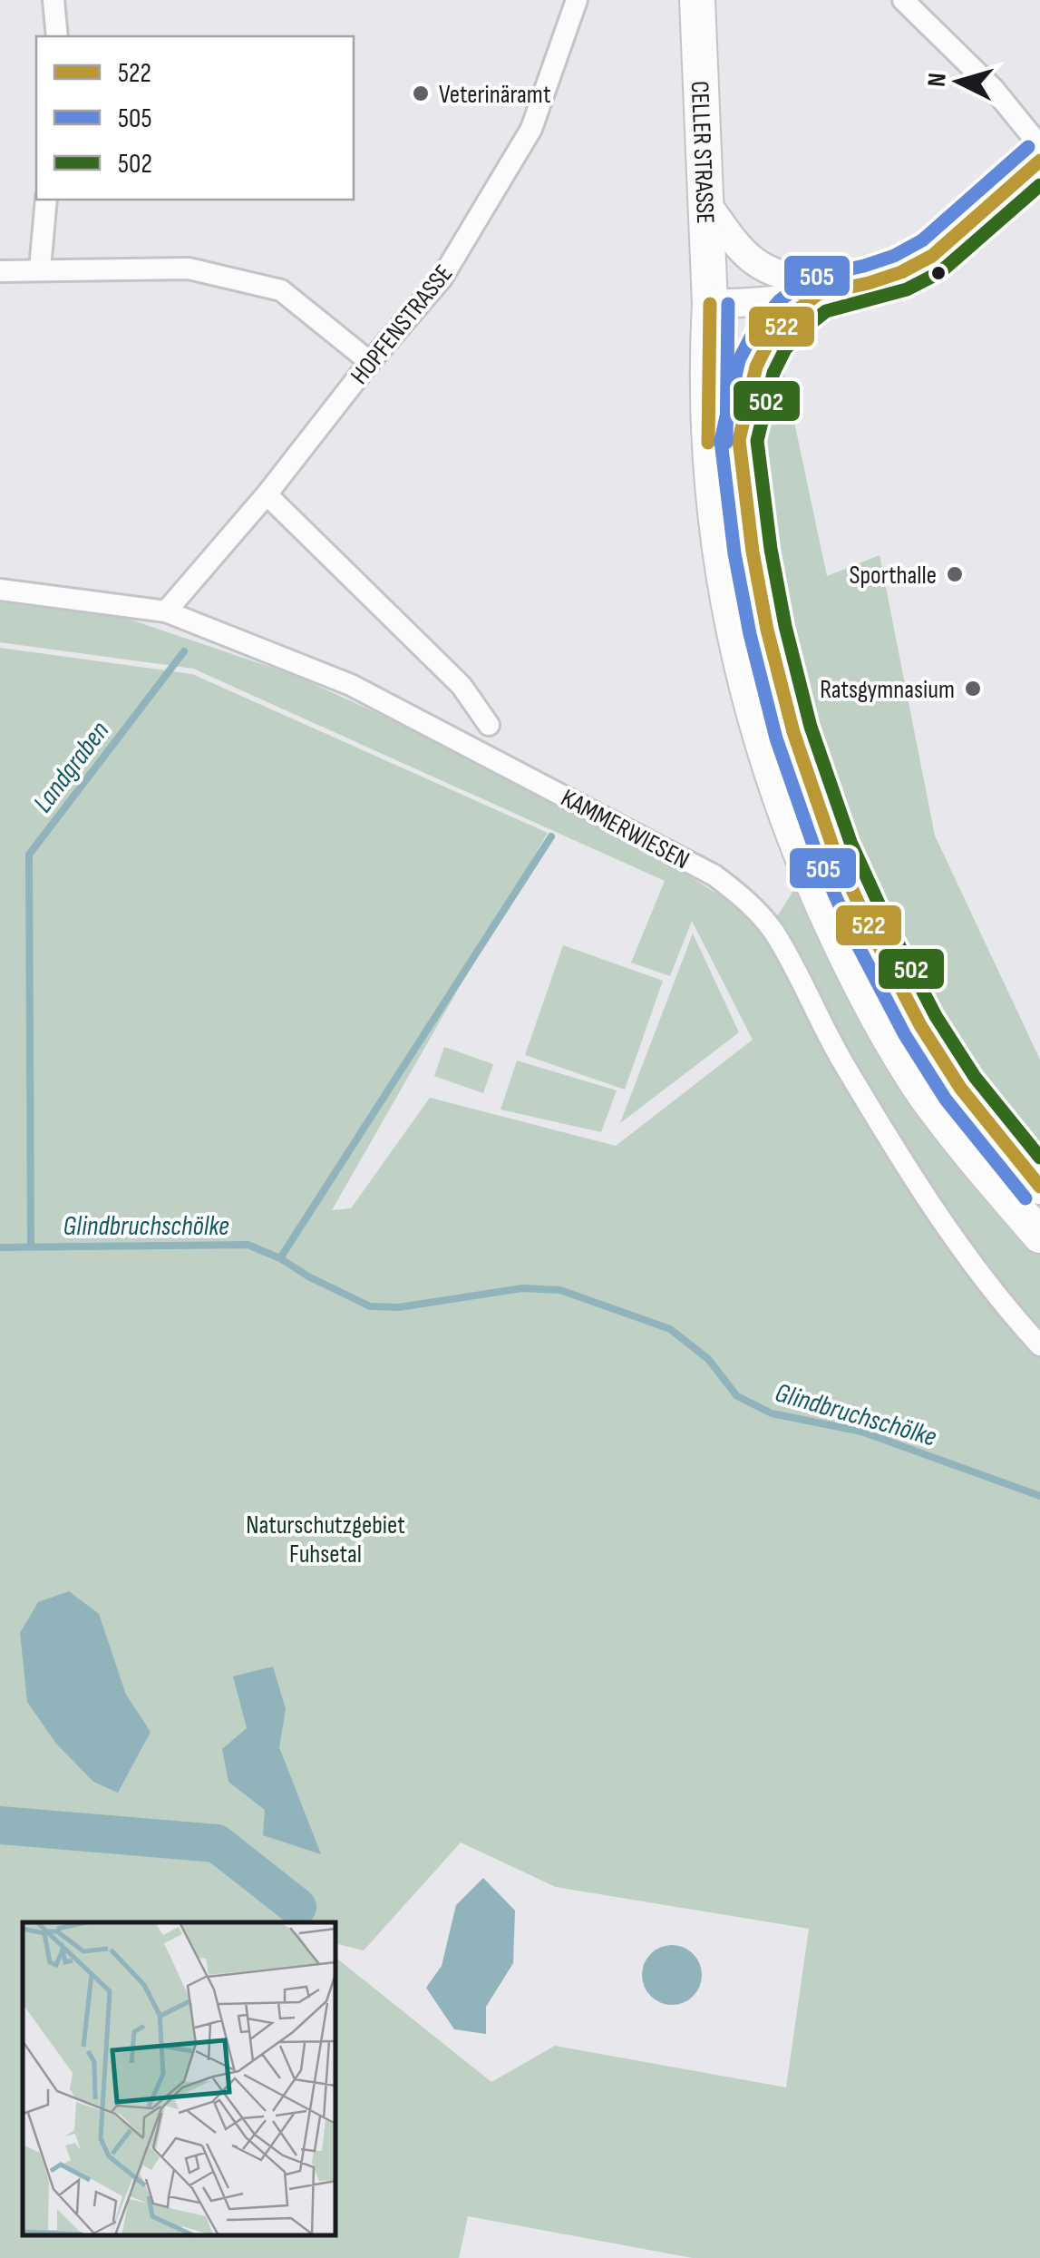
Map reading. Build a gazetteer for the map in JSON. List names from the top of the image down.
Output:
{
  "streets": {
    "main road": ["CELLER STRASSE"],
    "street": ["HOPFENSTRASSE", "KAMMERWIESEN"]
  },
  "crossings": [
    ["HOPFENSTRASSE", "KAMMERWIESEN"]
  ],
  "water": ["Landgraben", "Glindbruchschölke"],
  "parks": ["Naturschutzgebiet Fuhsetal"],
  "places": ["Veterinäramt", "Sporthalle", "Ratsgymnasium"],
  "lines": ["transit line 505", "transit line 522", "transit line 502"],
  "legend": ["522", "505", "502"],
  "north": "left"
}
